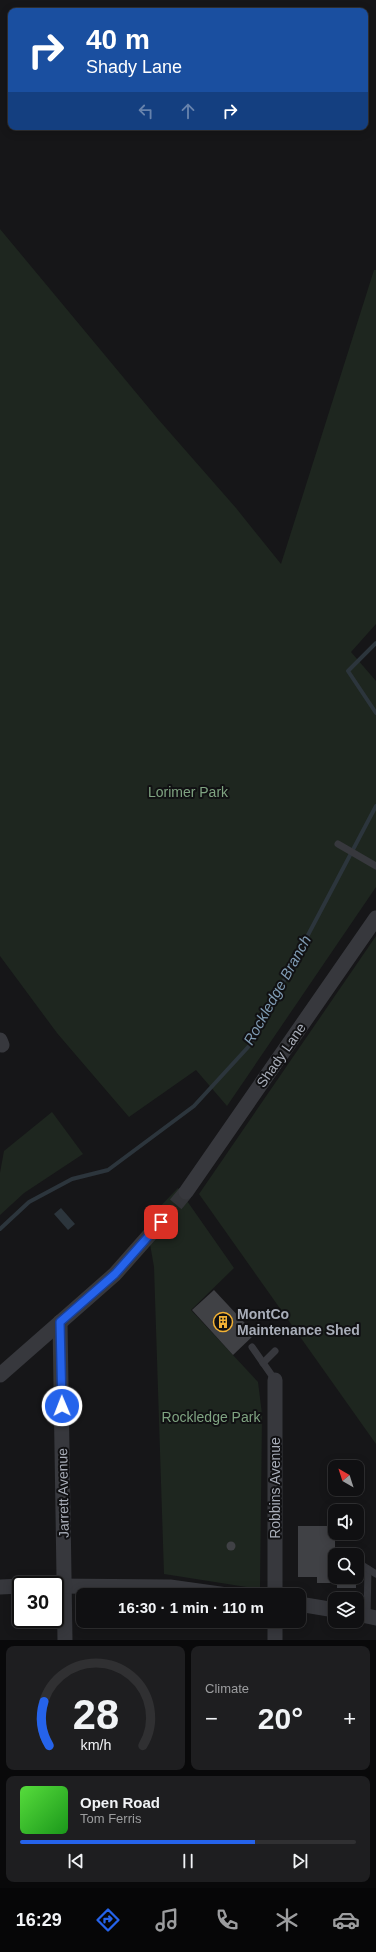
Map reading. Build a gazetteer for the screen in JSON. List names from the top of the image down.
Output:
{
  "streets": {
    "street": ["Shady Lane", "Robbins Avenue", "Jarrett Avenue"]
  },
  "water": ["Rockledge Branch"],
  "parks": ["Lorimer Park", "Rockledge Park"],
  "places": {
    "building": ["MontCo Maintenance Shed"]
  },
  "north": "top left",
  "page": {
    "turn": ["40 m", "Shady Lane"],
    "limit": "30",
    "trip": "16:30 · 1 min · 110 m",
    "tile": "Climate",
    "heat": ["−", "20°", "+"],
    "song": ["Open Road", "Tom Ferris"],
    "tabs": "16:29",
    "gauge": ["28", "km/h"]
  }
}
